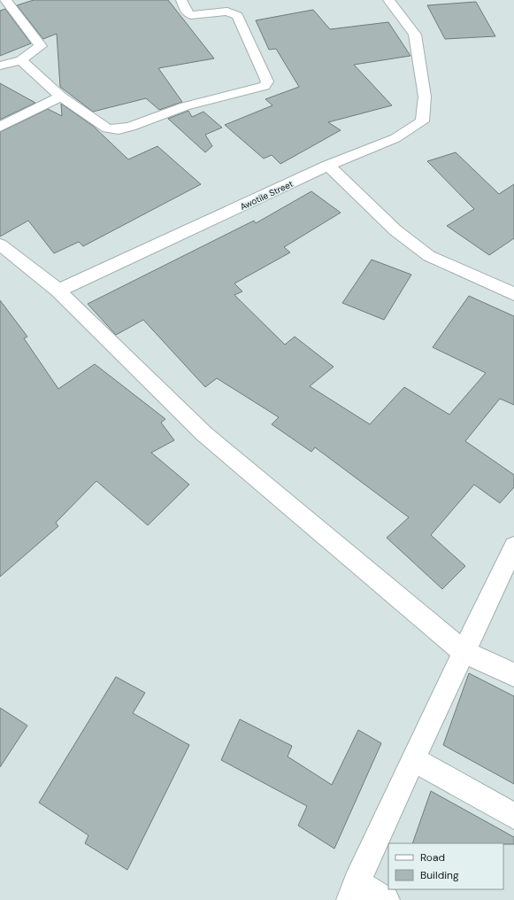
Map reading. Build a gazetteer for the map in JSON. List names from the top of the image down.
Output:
{
  "streets": {
    "street": ["Awotile Street"]
  },
  "legend": ["Road", "Building"]
}
